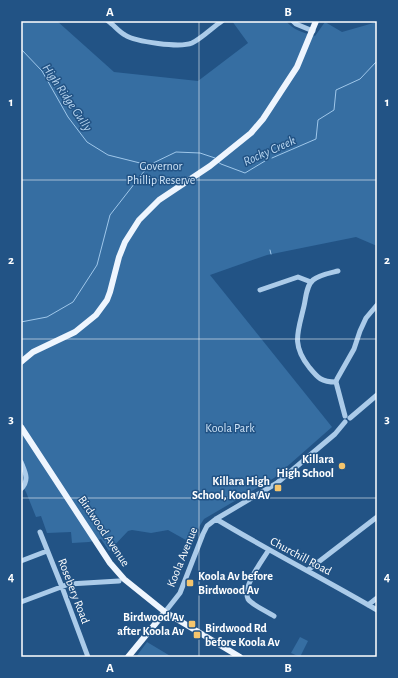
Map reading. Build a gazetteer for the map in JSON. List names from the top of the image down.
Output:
{
  "streets": {
    "main road": ["Birdwood Avenue", "Koola Avenue"],
    "street": ["Churchill Road", "Rosebery Road"]
  },
  "crossings": [
    ["Birdwood Avenue", "Koola Avenue"],
    ["Churchill Road", "Koola Avenue"]
  ],
  "water": ["High Ridge Gully", "Rocky Creek"],
  "parks": ["Governor Phillip Reserve", "Koola Park"],
  "places": {
    "other": ["Killara High School"],
    "transit": [
      "Killara High School, Koola Av",
      "Koola Av before Birdwood Av",
      "Birdwood Av after Koola Av",
      "Birdwood Rd before Koola Av"
    ]
  },
  "grid": {
    "columns": ["A", "B"],
    "rows": [
      "1",
      "2",
      "3",
      "4"
    ]
  }
}
